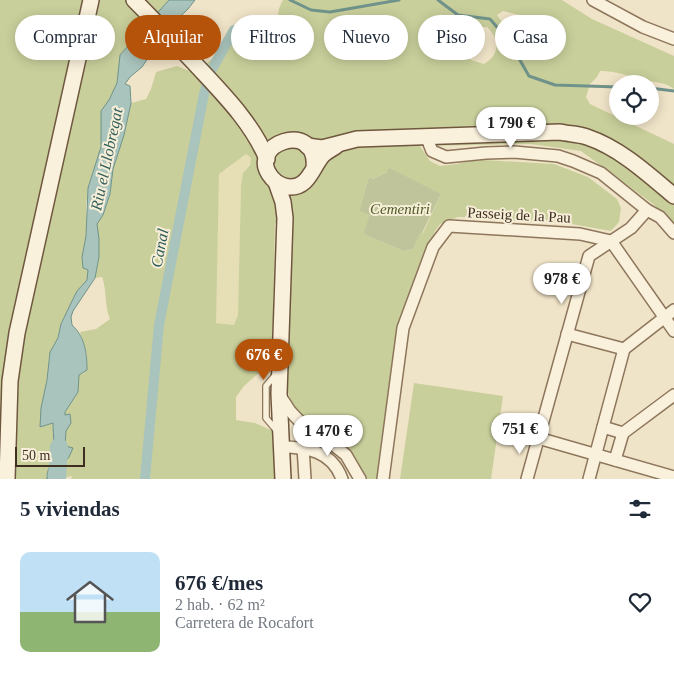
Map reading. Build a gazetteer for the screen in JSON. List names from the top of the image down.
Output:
{
  "streets": {
    "street": ["Passeig de la Pau"]
  },
  "water": ["Riu el Llobregat", "Canal"],
  "parks": ["Cementiri"],
  "scale_bar": "50 m",
  "page": {
    "chip": [
      "Comprar",
      "Alquilar",
      "Filtros",
      "Nuevo",
      "Piso",
      "Casa"
    ],
    "price": [
      "1 790 €",
      "978 €",
      "676 €",
      "751 €",
      "1 470 €"
    ],
    "scale": "50 m",
    "heading": "5 viviendas",
    "list": [
      {
        "name": "676 €/mes",
        "note": "2 hab. · 62 m² · Carretera de Rocafort"
      }
    ]
  }
}
